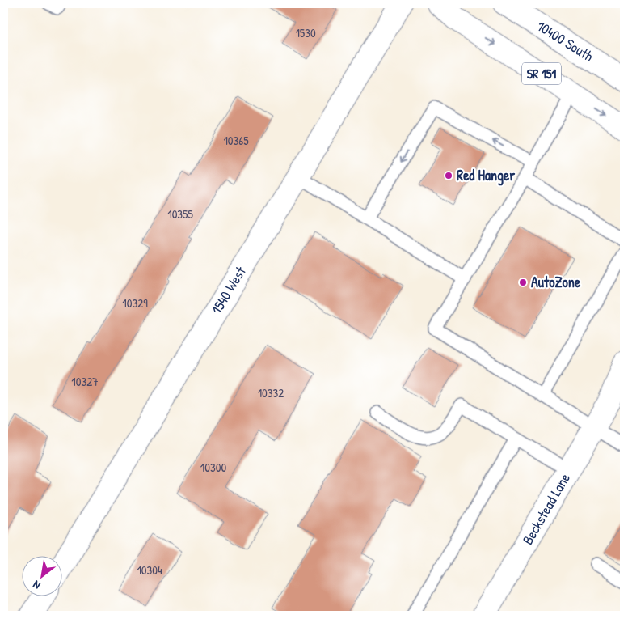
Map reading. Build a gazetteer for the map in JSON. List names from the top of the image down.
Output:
{
  "streets": {
    "street": [
      "10400 South",
      "SR 151",
      "1540 West",
      "Beckstead Lane"
    ]
  },
  "places": ["Red Hanger", "AutoZone"],
  "house_numbers": [
    "1530",
    "10365",
    "10355",
    "10329",
    "10327",
    "10332",
    "10300",
    "10304"
  ],
  "north": "bottom left"
}
